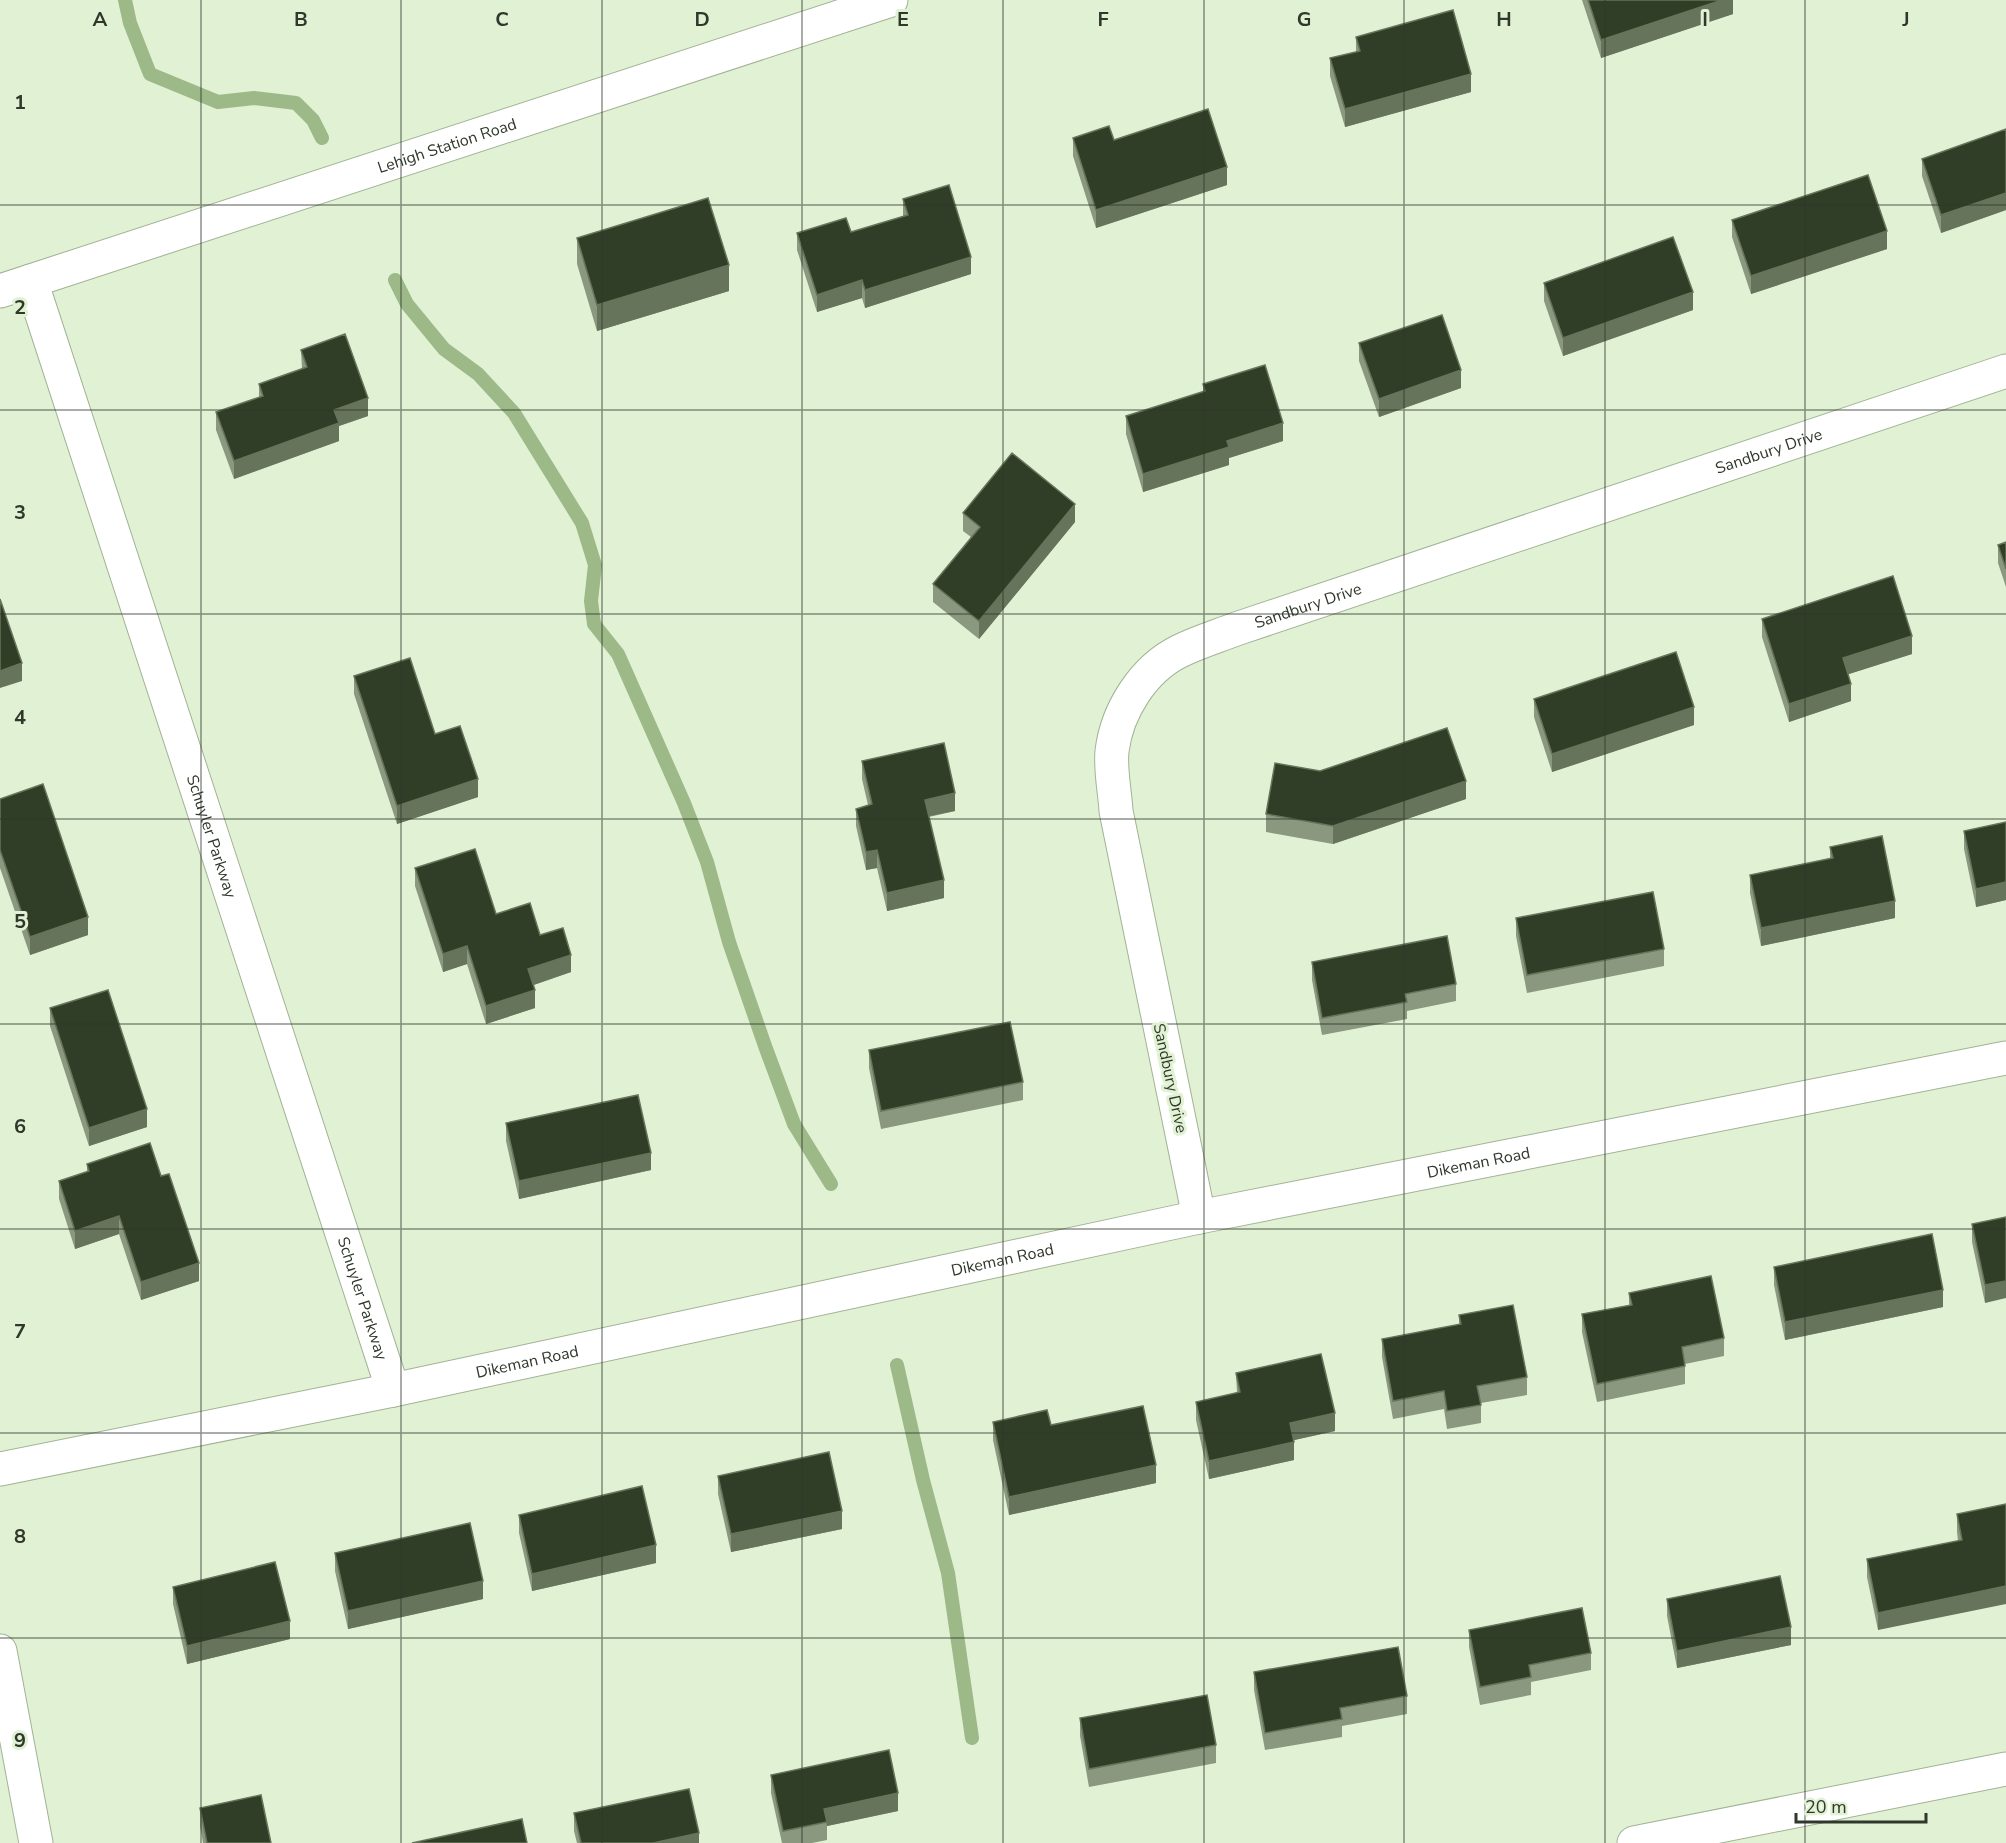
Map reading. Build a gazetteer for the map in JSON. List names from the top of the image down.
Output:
{
  "streets": {
    "street": [
      "Lehigh Station Road",
      "Sandbury Drive",
      "Schuyler Parkway",
      "Dikeman Road"
    ]
  },
  "crossings": [
    ["Lehigh Station Road", "Schuyler Parkway"],
    ["Sandbury Drive", "Dikeman Road"],
    ["Schuyler Parkway", "Dikeman Road"]
  ],
  "scale_bar": "20 m",
  "grid": {
    "columns": [
      "A",
      "B",
      "C",
      "D",
      "E",
      "F",
      "G",
      "H",
      "I",
      "J"
    ],
    "rows": [
      "1",
      "2",
      "3",
      "4",
      "5",
      "6",
      "7",
      "8",
      "9"
    ]
  }
}
